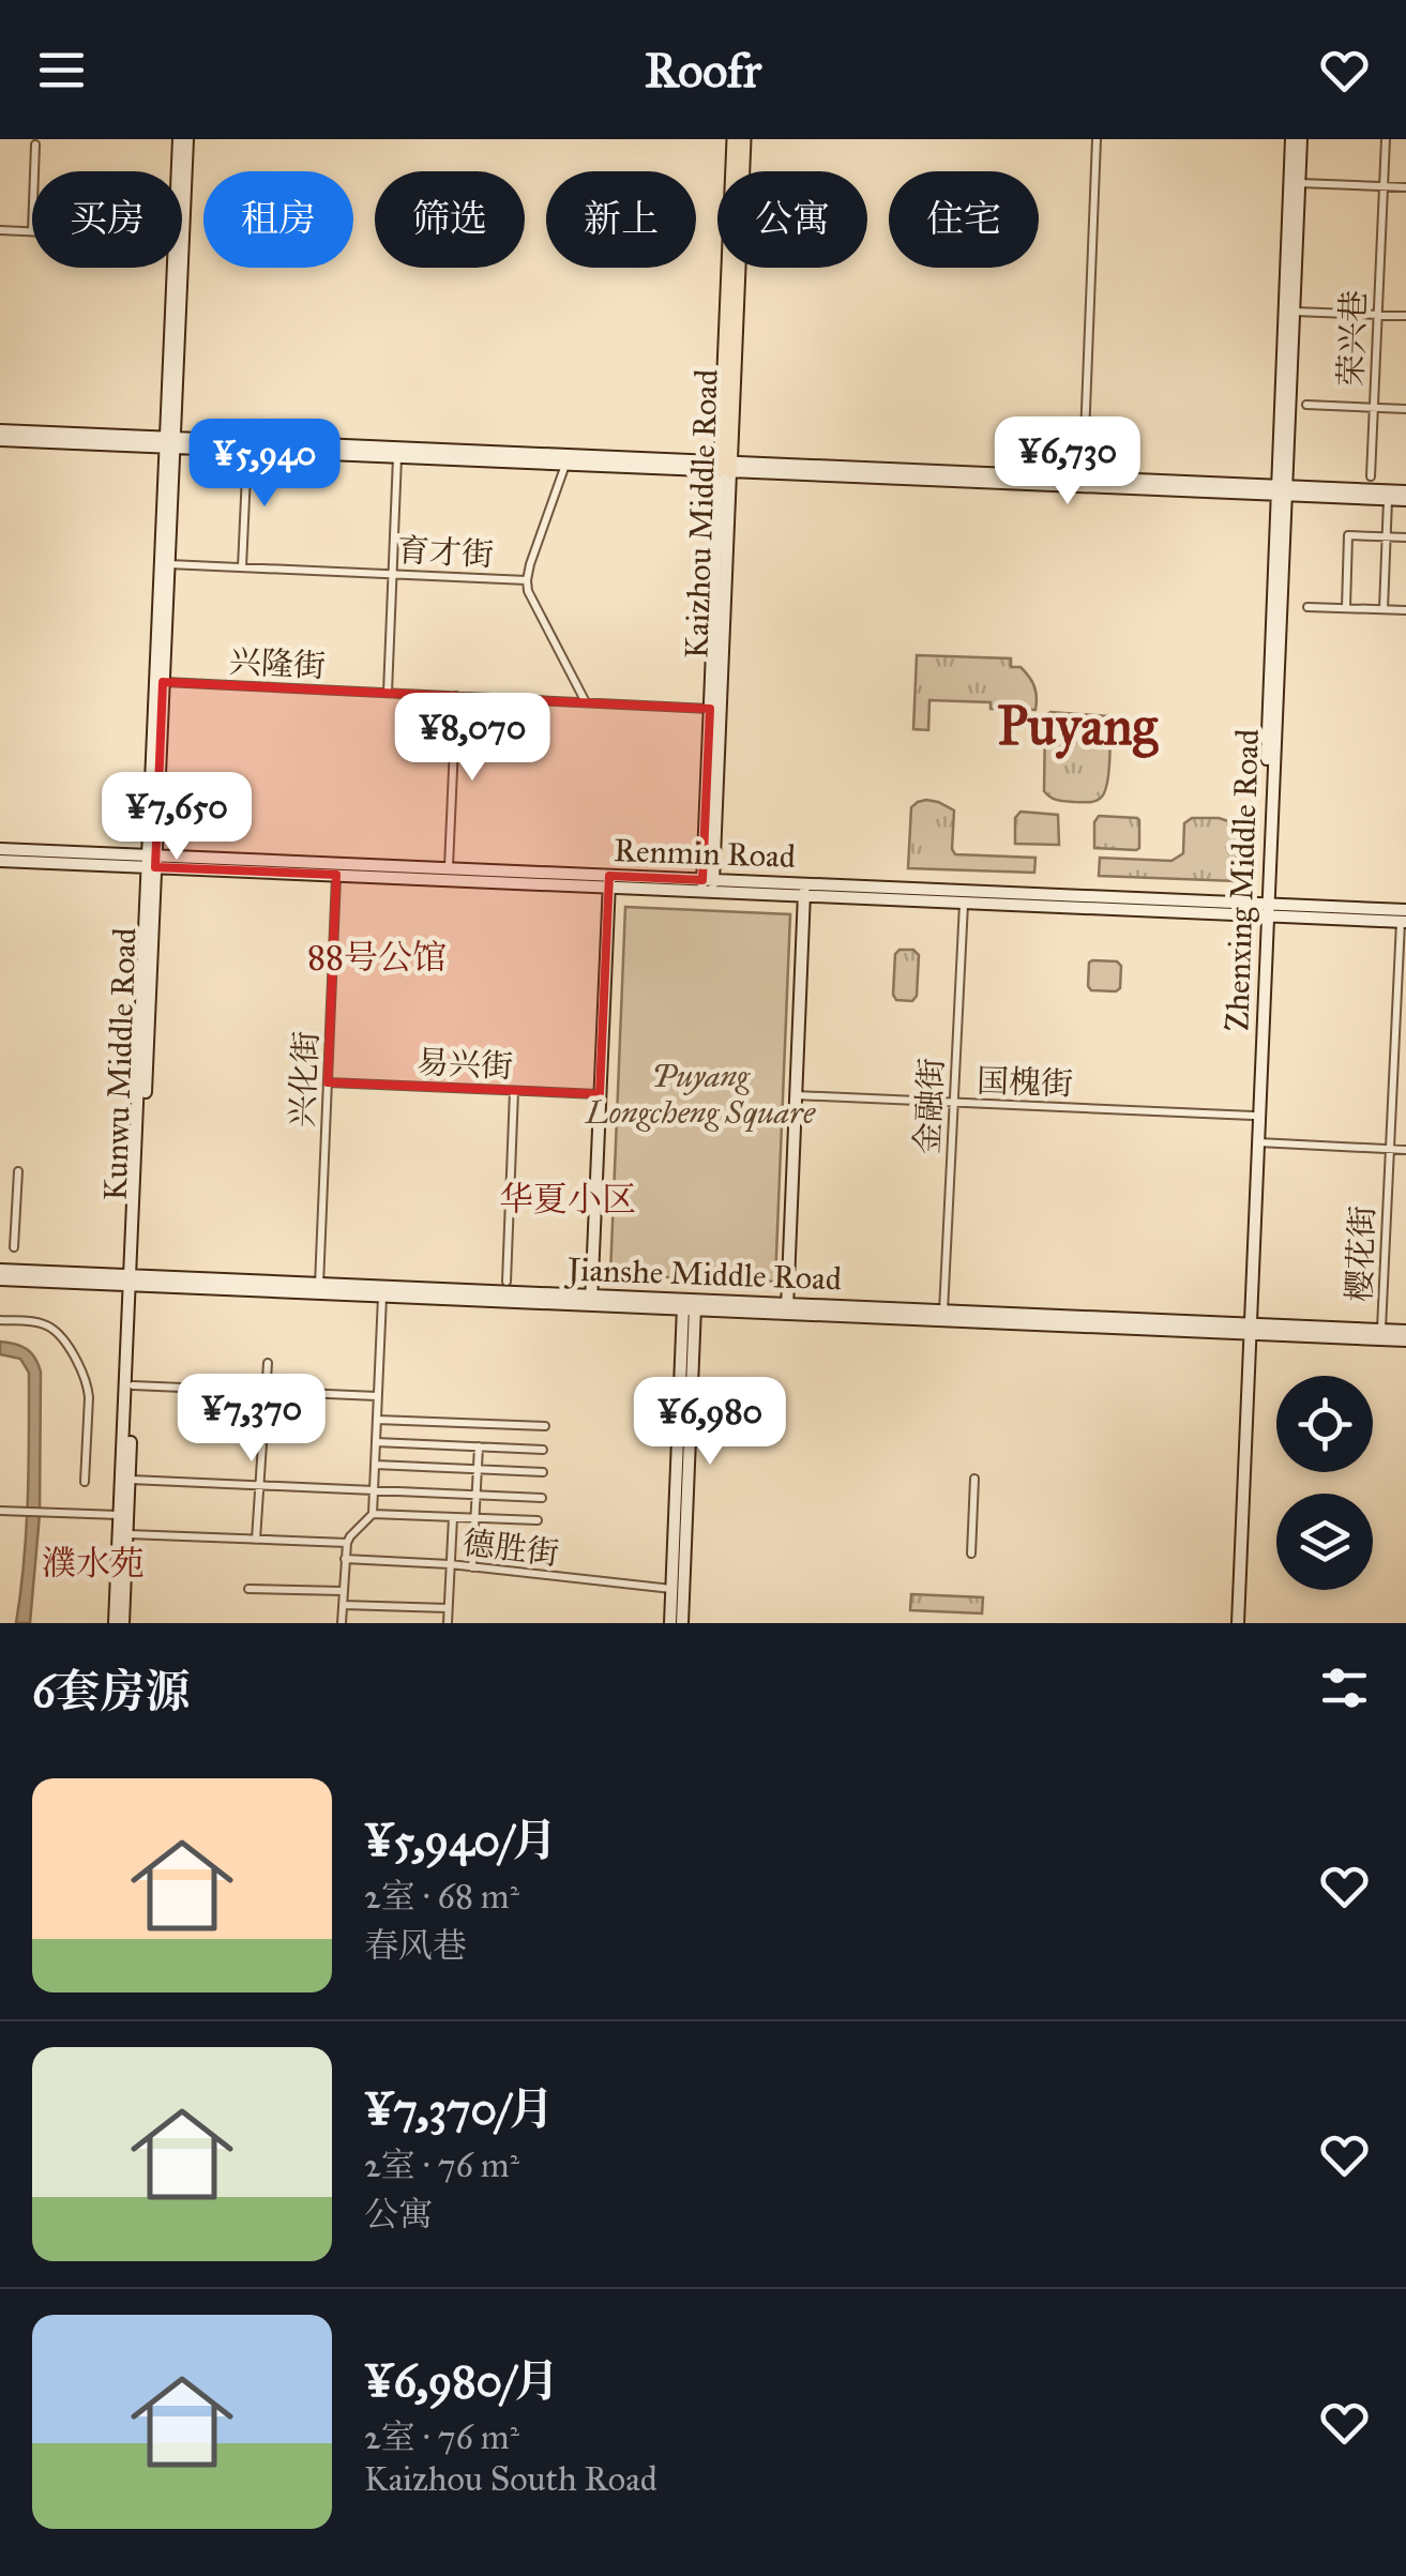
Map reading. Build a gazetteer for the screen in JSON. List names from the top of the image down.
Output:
{
  "streets": {
    "main road": ["Kaizhou Middle Road"],
    "street": [
      "荣兴巷",
      "育才街",
      "兴隆街",
      "Renmin Road",
      "Zhenxing Middle Road",
      "Kunwu Middle Road",
      "易兴街",
      "兴化街",
      "国槐街",
      "金融街",
      "樱花街",
      "Jianshe Middle Road",
      "德胜街"
    ]
  },
  "crossings": [
    ["Kaizhou Middle Road", "兴隆街"],
    ["Kaizhou Middle Road", "Renmin Road"],
    ["育才街", "Kunwu Middle Road"],
    ["兴隆街", "Kunwu Middle Road"],
    ["Renmin Road", "Zhenxing Middle Road"],
    ["Renmin Road", "Kunwu Middle Road"],
    ["Renmin Road", "兴化街"],
    ["Renmin Road", "金融街"],
    ["Renmin Road", "樱花街"],
    ["Zhenxing Middle Road", "国槐街"],
    ["Zhenxing Middle Road", "Jianshe Middle Road"],
    ["Kunwu Middle Road", "Jianshe Middle Road"],
    ["易兴街", "兴化街"],
    ["兴化街", "Jianshe Middle Road"],
    ["国槐街", "金融街"],
    ["金融街", "Jianshe Middle Road"],
    ["樱花街", "Jianshe Middle Road"]
  ],
  "districts": [
    "Puyang",
    "88号公馆",
    "华夏小区",
    "濮水苑"
  ],
  "parks": ["Puyang Longcheng Square"],
  "page": {
    "header": "Roofr",
    "chip": [
      "买房",
      "租房",
      "筛选",
      "新上",
      "公寓",
      "住宅"
    ],
    "price": [
      "¥6,730",
      "¥5,940",
      "¥8,070",
      "¥7,650",
      "¥7,370",
      "¥6,980"
    ],
    "heading": "6套房源",
    "list": [
      {
        "name": "¥5,940/月",
        "note": "2室 · 68 m² · 春风巷"
      },
      {
        "name": "¥7,370/月",
        "note": "2室 · 76 m² · 公寓"
      },
      {
        "name": "¥6,980/月",
        "note": "2室 · 76 m² · Kaizhou South Road"
      }
    ]
  }
}
